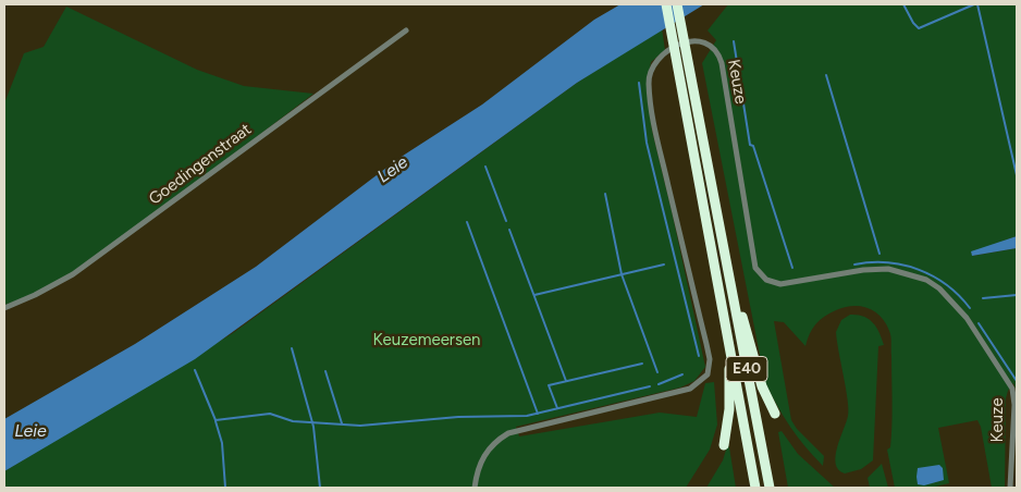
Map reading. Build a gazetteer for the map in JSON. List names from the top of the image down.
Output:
{
  "streets": {
    "highway": ["E40"],
    "street": ["Keuze", "Goedingenstraat"]
  },
  "water": ["Leie"],
  "parks": ["Keuzemeersen"]
}
